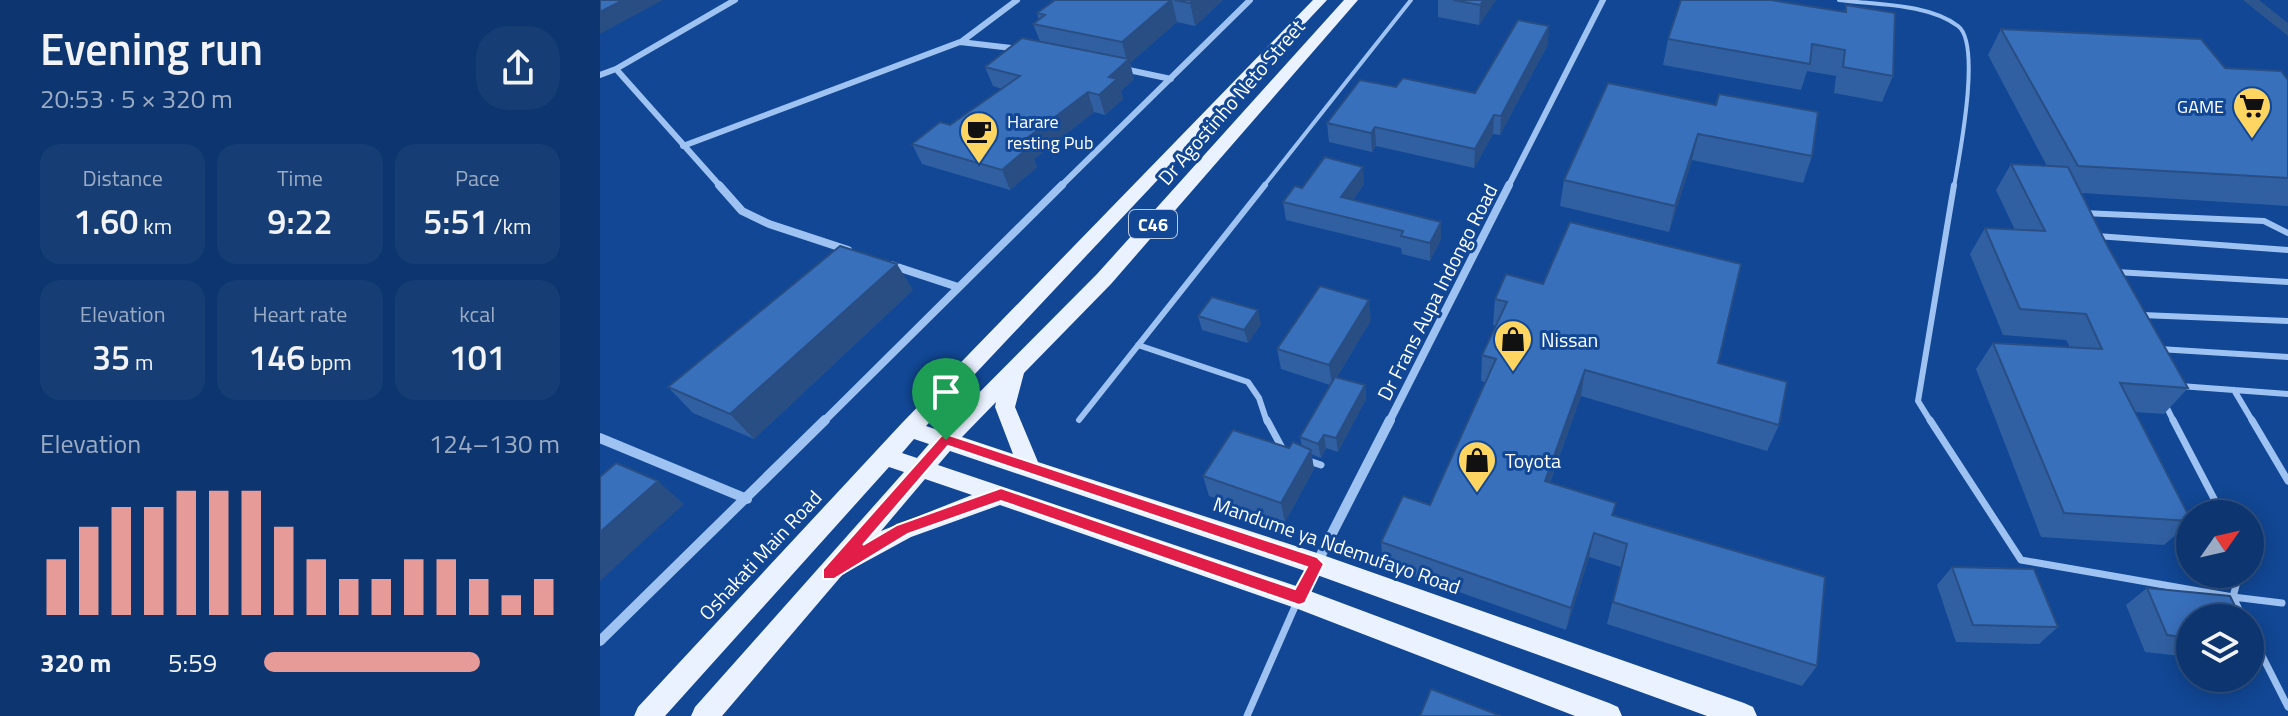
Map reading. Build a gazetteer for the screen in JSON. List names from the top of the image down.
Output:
{
  "streets": {
    "main road": [
      "Dr Agostinho Neto Street",
      "C46",
      "Mandume ya Ndemufayo Road",
      "Oshakati Main Road"
    ],
    "street": ["Dr Frans Aupa Indongo Road"]
  },
  "crossings": [
    ["Dr Agostinho Neto Street", "C46"],
    ["Dr Agostinho Neto Street", "Mandume ya Ndemufayo Road"],
    ["Dr Agostinho Neto Street", "Oshakati Main Road"],
    ["C46", "Mandume ya Ndemufayo Road"],
    ["Dr Frans Aupa Indongo Road", "Mandume ya Ndemufayo Road"],
    ["Mandume ya Ndemufayo Road", "Oshakati Main Road"]
  ],
  "places": {
    "supermarket": ["GAME"],
    "cafe": ["Harare resting Pub"],
    "shop": ["Nissan", "Toyota"]
  },
  "north": "top right",
  "page": {
    "heading": ["Evening run", "20:53 · 5 × 320 m"],
    "stats": [
      ["Distance", "1.60 km"],
      ["Time", "9:22"],
      ["Pace", "5:51 /km"],
      ["Elevation", "35 m"],
      ["Heart rate", "146 bpm"],
      ["kcal", "101"]
    ],
    "chart": ["Elevation", "124–130 m"],
    "list": [
      {
        "name": "320 m",
        "note": "5:59"
      }
    ]
  }
}
